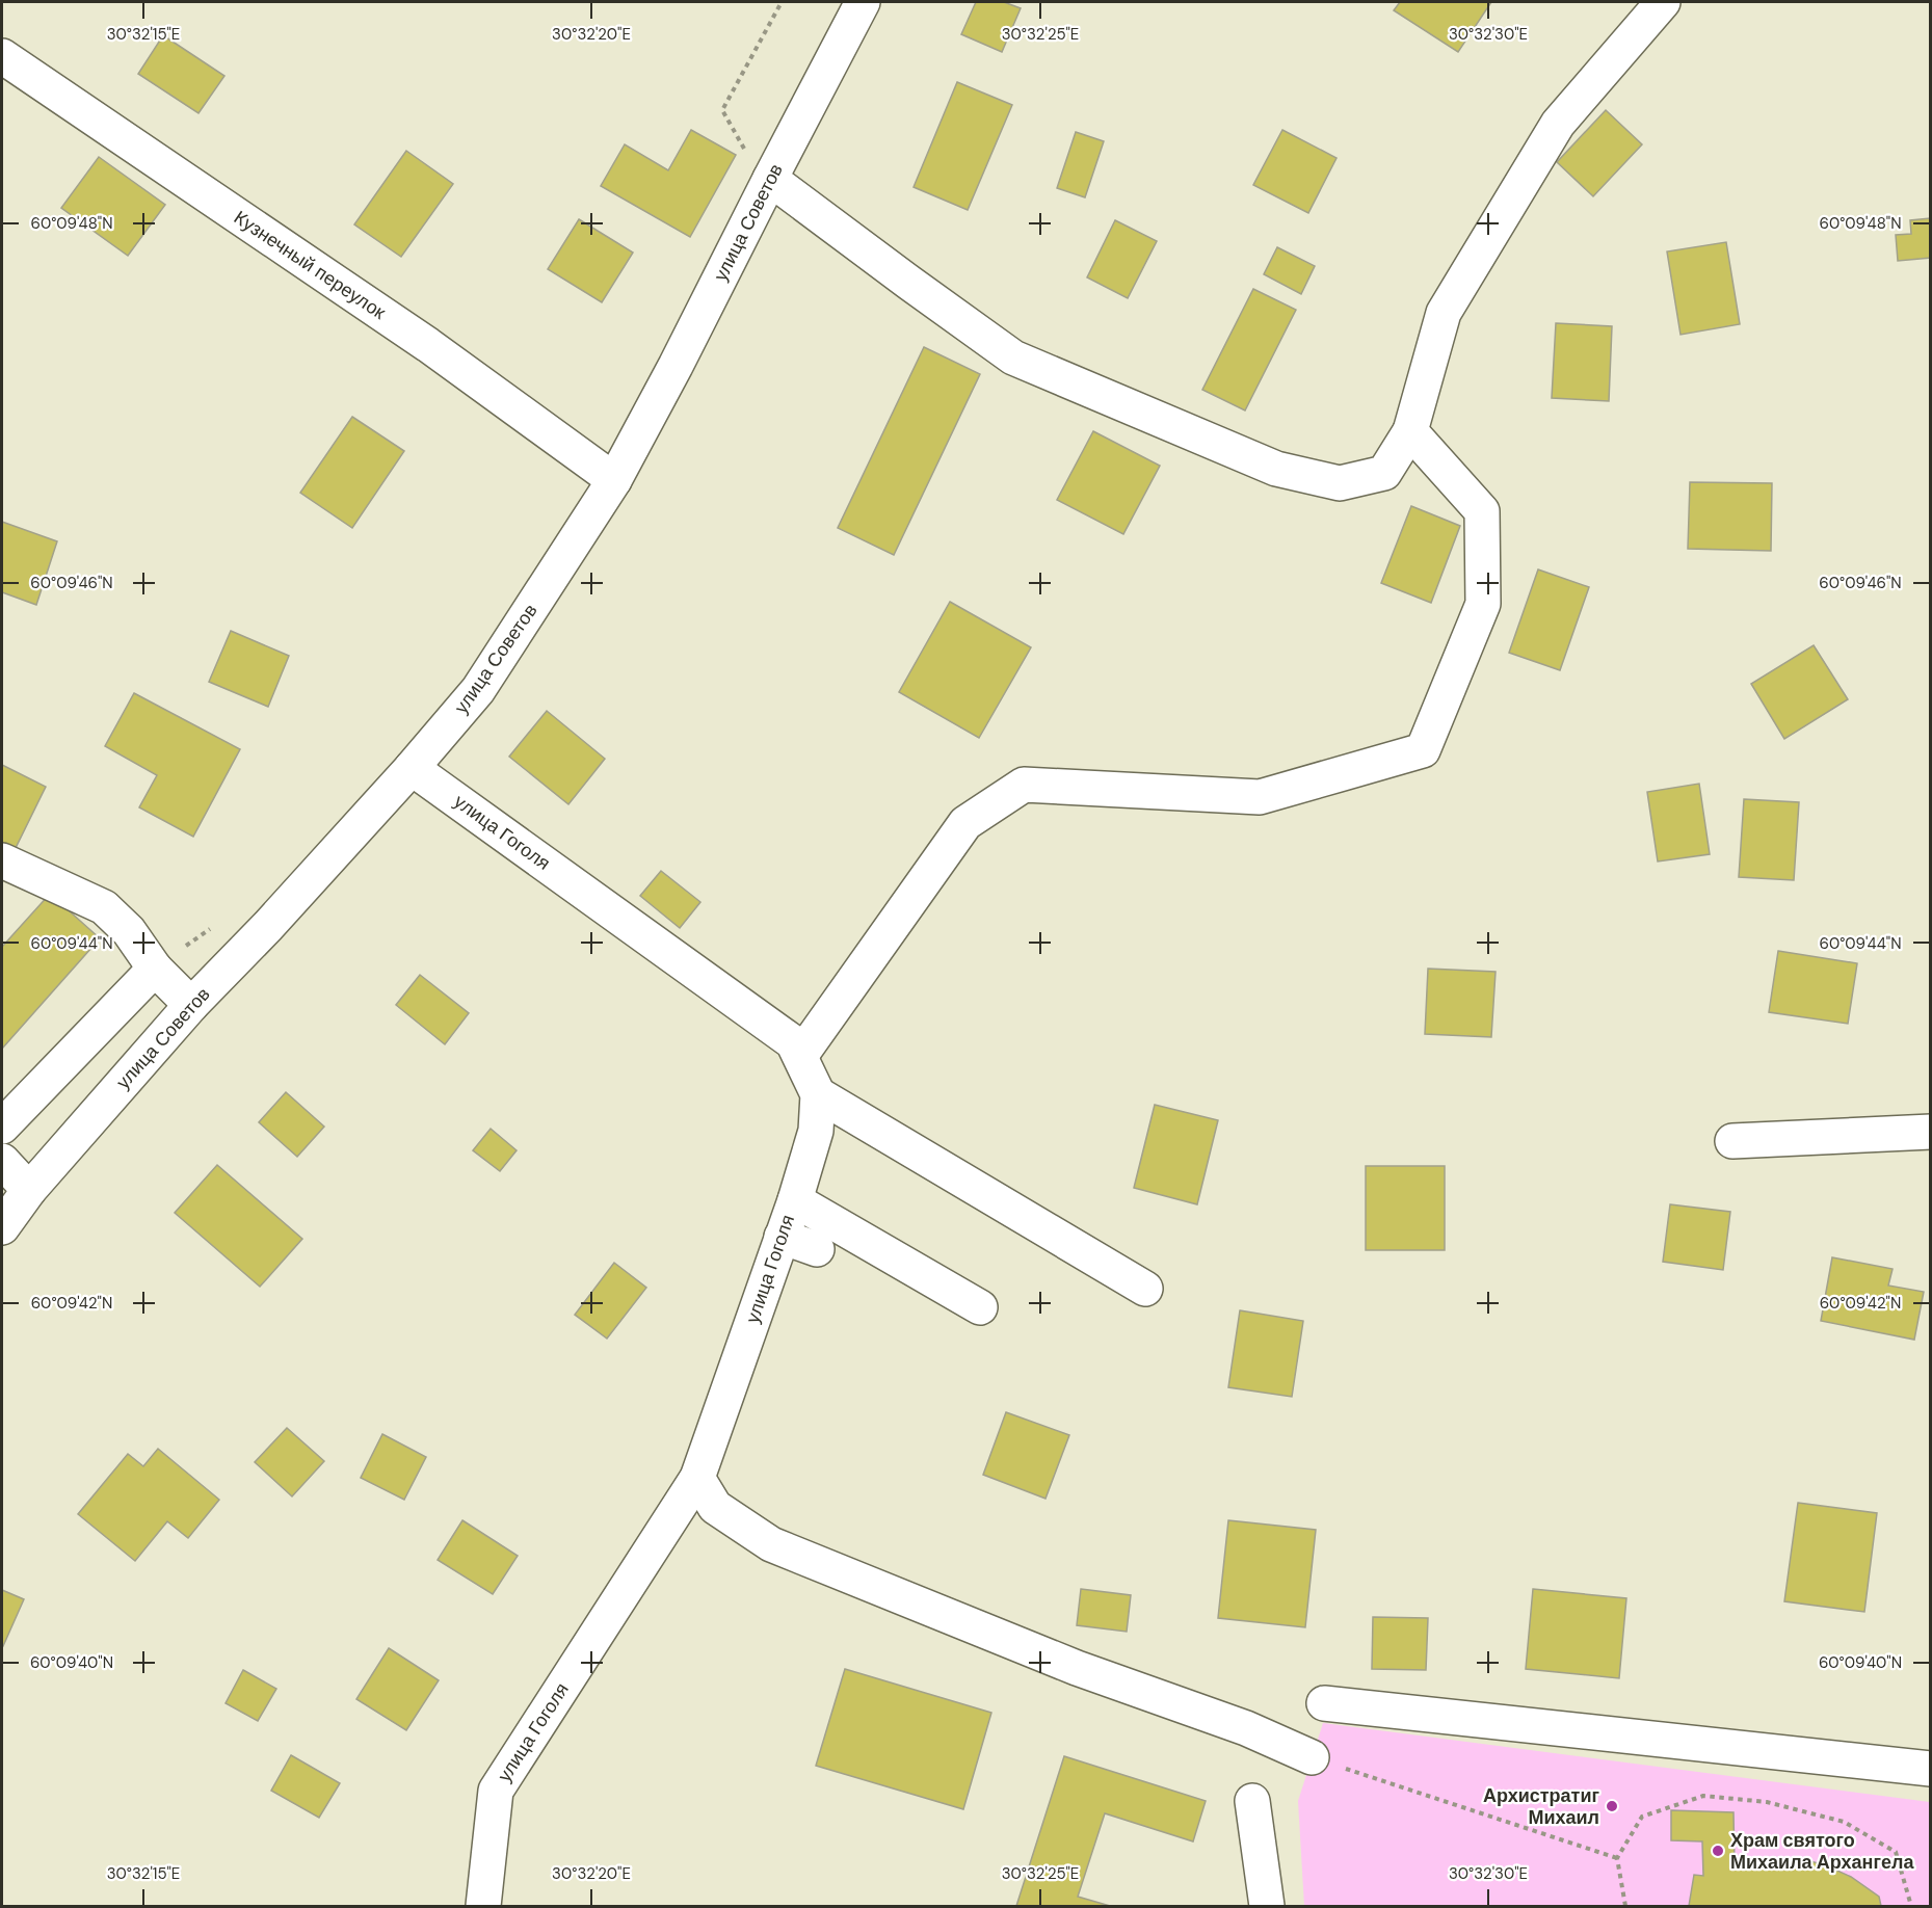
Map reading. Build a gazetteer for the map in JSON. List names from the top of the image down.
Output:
{
  "streets": {
    "street": ["улица Советов", "Кузнечный переулок", "улица Гоголя"]
  },
  "crossings": [
    ["улица Советов", "Кузнечный переулок"],
    ["улица Советов", "улица Гоголя"]
  ],
  "places": ["Архистратиг Михаил", "Храм святого Михаила Архангела"],
  "coordinates": [
    "30°32'15\"E",
    "30°32'20\"E",
    "30°32'25\"E",
    "30°32'30\"E",
    "60°09'48\"N",
    "60°09'46\"N",
    "60°09'44\"N",
    "60°09'42\"N",
    "60°09'40\"N"
  ]
}
